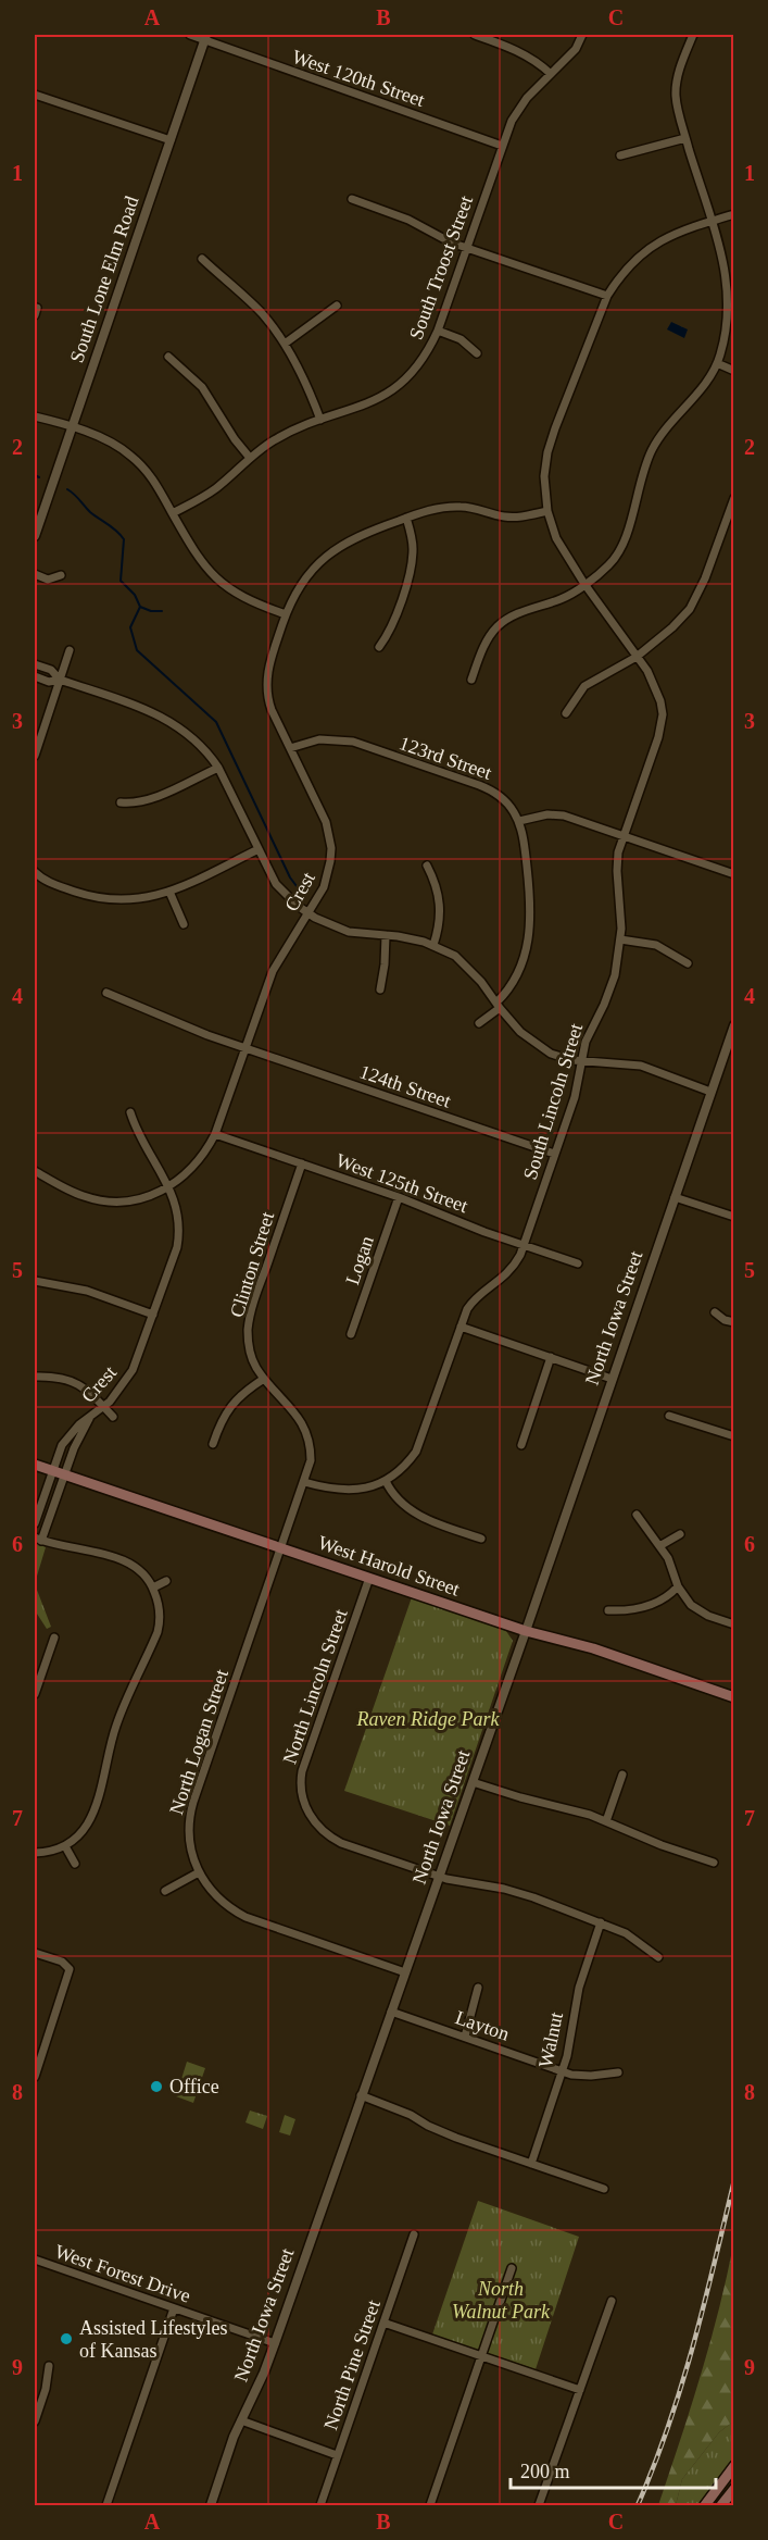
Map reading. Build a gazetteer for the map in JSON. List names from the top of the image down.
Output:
{
  "streets": {
    "main road": ["West Harold Street"],
    "street": [
      "West 120th Street",
      "South Troost Street",
      "South Lone Elm Road",
      "123rd Street",
      "Crest",
      "124th Street",
      "South Lincoln Street",
      "West 125th Street",
      "Logan",
      "Clinton Street",
      "North Iowa Street",
      "North Lincoln Street",
      "North Logan Street",
      "Layton",
      "Walnut",
      "West Forest Drive",
      "North Pine Street"
    ]
  },
  "crossings": [
    ["West 120th Street", "South Troost Street"],
    ["West 120th Street", "South Lone Elm Road"],
    ["123rd Street", "Crest"],
    ["Crest", "124th Street"],
    ["Crest", "South Lincoln Street"],
    ["Crest", "West 125th Street"],
    ["Crest", "West Harold Street"],
    ["124th Street", "South Lincoln Street"],
    ["South Lincoln Street", "West 125th Street"],
    ["South Lincoln Street", "Clinton Street"],
    ["West 125th Street", "Logan"],
    ["West 125th Street", "Clinton Street"],
    ["Clinton Street", "West Harold Street"],
    ["Clinton Street", "North Logan Street"],
    ["North Iowa Street", "West Harold Street"],
    ["North Iowa Street", "North Lincoln Street"],
    ["North Iowa Street", "North Logan Street"],
    ["North Iowa Street", "Layton"],
    ["North Iowa Street", "West Forest Drive"],
    ["West Harold Street", "North Lincoln Street"],
    ["West Harold Street", "North Logan Street"],
    ["North Lincoln Street", "Walnut"],
    ["Layton", "Walnut"]
  ],
  "parks": ["Raven Ridge Park", "North Walnut Park"],
  "places": ["Office", "Assisted Lifestyles of Kansas"],
  "scale_bar": "200 m",
  "grid": {
    "columns": ["A", "B", "C"],
    "rows": [
      "1",
      "2",
      "3",
      "4",
      "5",
      "6",
      "7",
      "8",
      "9"
    ]
  }
}
